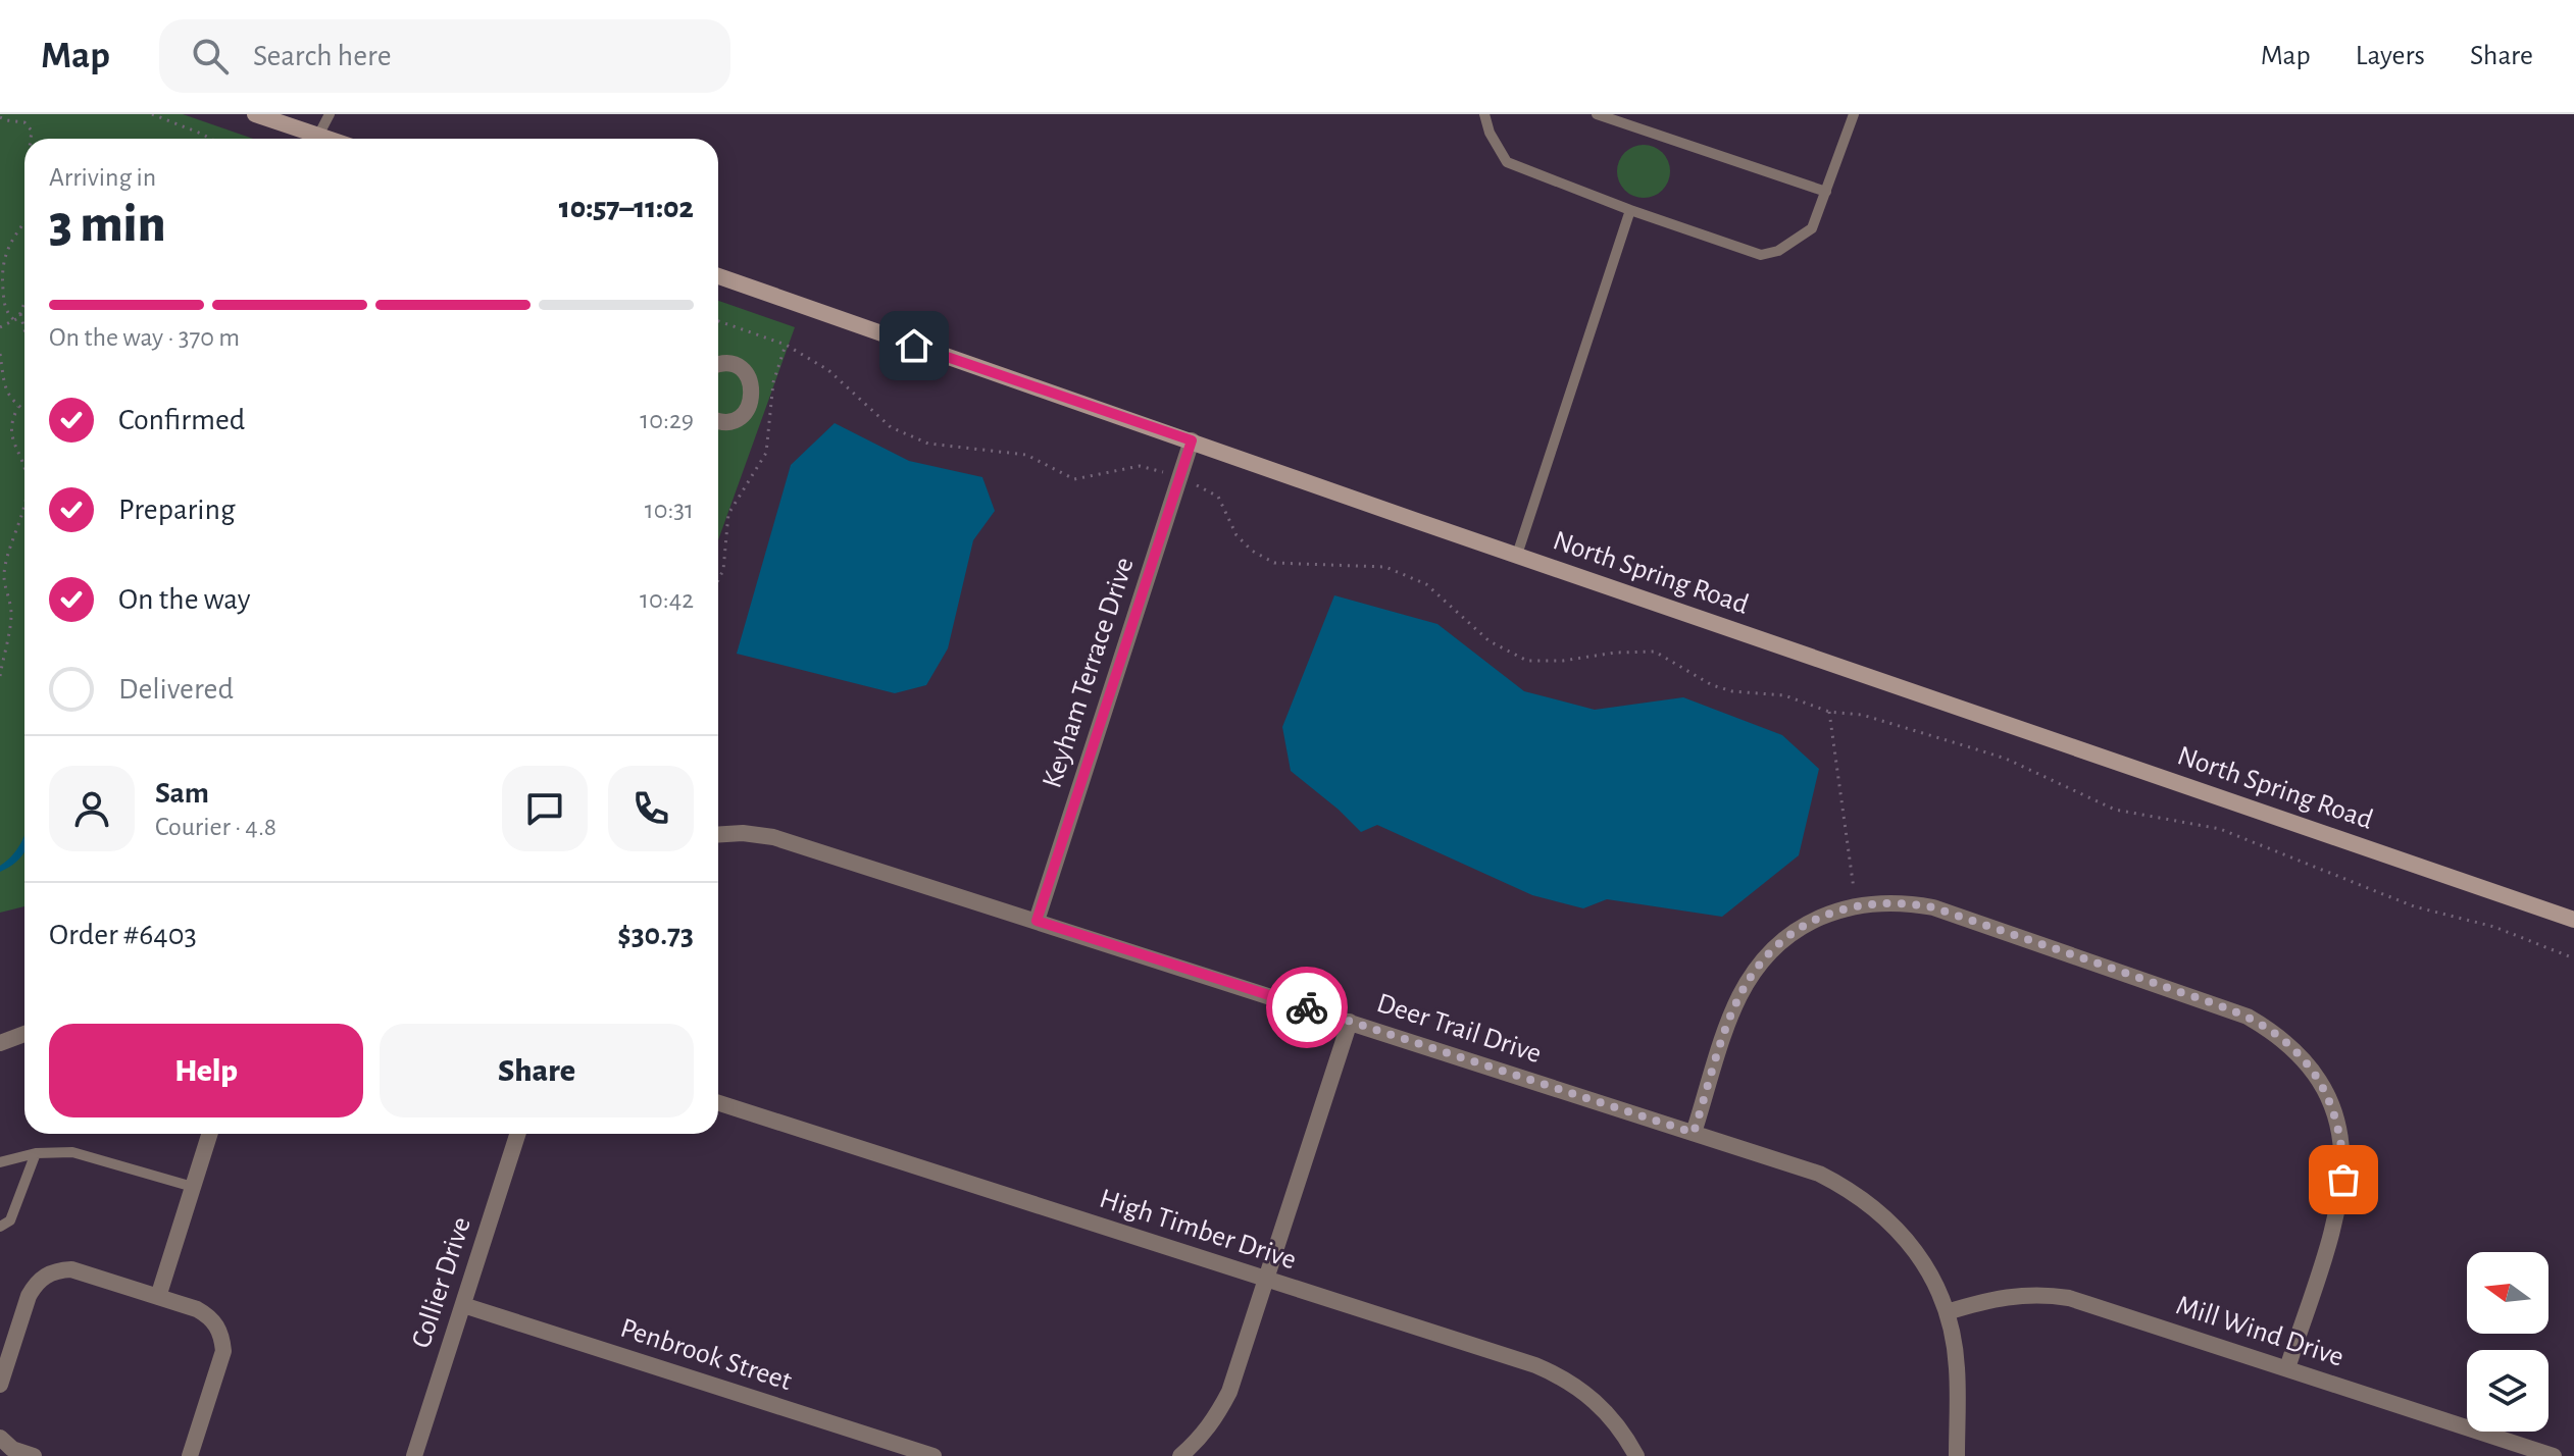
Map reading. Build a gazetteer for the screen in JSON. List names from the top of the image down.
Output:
{
  "streets": {
    "main road": ["North Spring Road"],
    "street": [
      "Keyham Terrace Drive",
      "Deer Trail Drive",
      "High Timber Drive",
      "Collier Drive",
      "Mill Wind Drive",
      "Penbrook Street"
    ]
  },
  "crossings": [
    ["North Spring Road", "Keyham Terrace Drive"],
    ["Keyham Terrace Drive", "Deer Trail Drive"],
    ["Deer Trail Drive", "Mill Wind Drive"],
    ["Collier Drive", "Penbrook Street"]
  ],
  "north": "left",
  "page": {
    "header": "Map",
    "search": "Search here",
    "nav": ["Map", "Layers", "Share"],
    "heading": ["3 min", "Arriving in", "10:57–11:02"],
    "panel": [
      "Sam",
      "Courier · 4.8",
      "Order #6403",
      "$30.73"
    ],
    "bar": "On the way · 370 m",
    "list": [
      ["Confirmed", "10:29"],
      ["Preparing", "10:31"],
      ["On the way", "10:42"],
      "Delivered"
    ],
    "buttons": ["Help", "Share"]
  }
}
